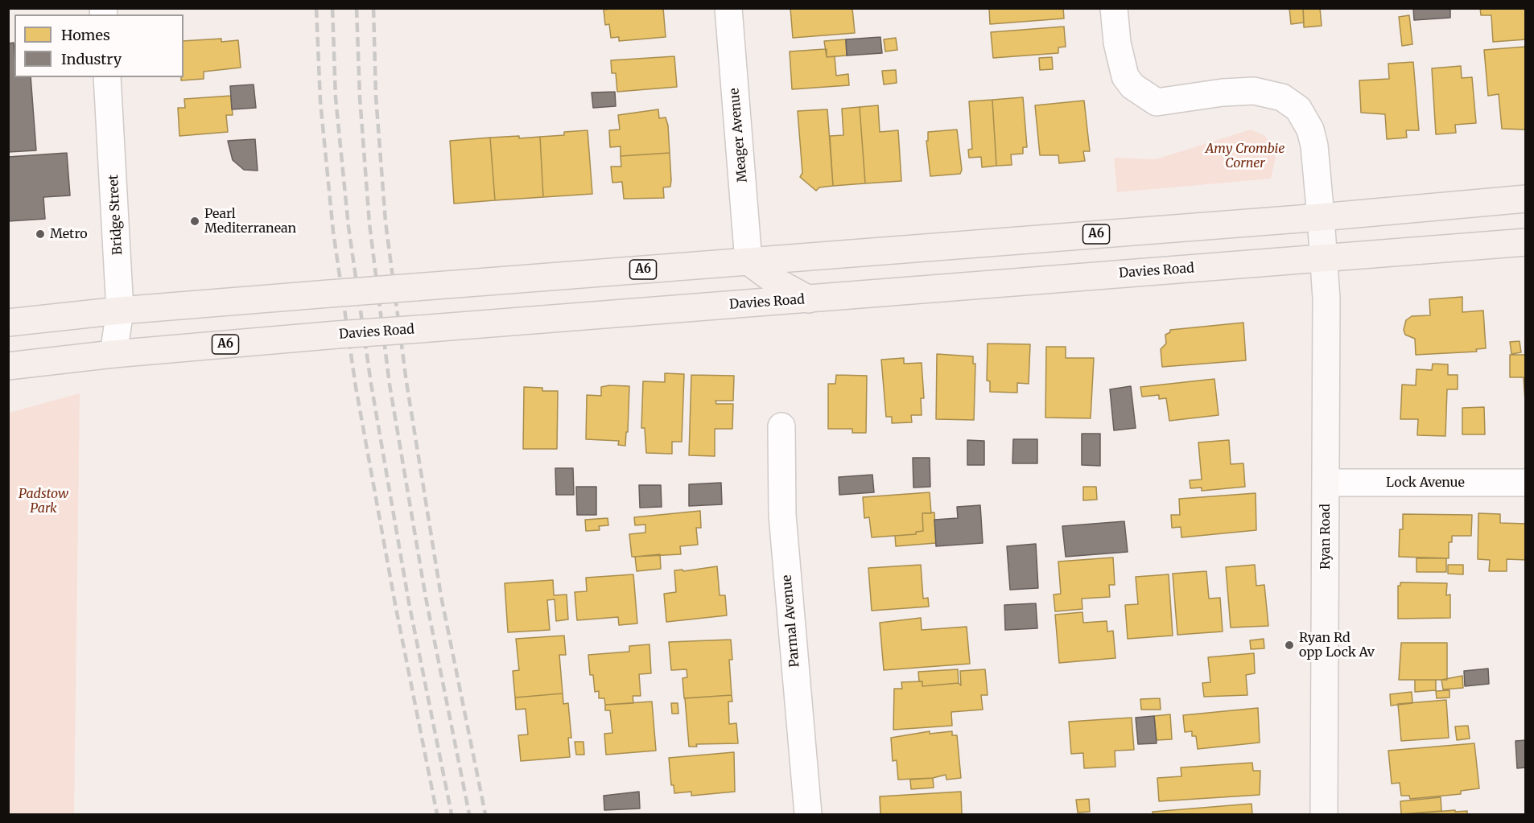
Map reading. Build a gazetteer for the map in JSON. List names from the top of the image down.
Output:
{
  "streets": {
    "highway": ["A6", "Davies Road"],
    "main road": ["Ryan Road"],
    "street": [
      "Meager Avenue",
      "Bridge Street",
      "Lock Avenue",
      "Parmal Avenue"
    ]
  },
  "crossings": [
    ["Meager Avenue", "A6"],
    ["Bridge Street", "A6"],
    ["Bridge Street", "Davies Road"],
    ["A6", "Ryan Road"],
    ["Davies Road", "Ryan Road"],
    ["Lock Avenue", "Ryan Road"]
  ],
  "parks": ["Amy Crombie Corner", "Padstow Park"],
  "places": ["Pearl Mediterranean", "Metro", "Ryan Rd opp Lock Av"],
  "legend": ["Homes", "Industry"]
}
